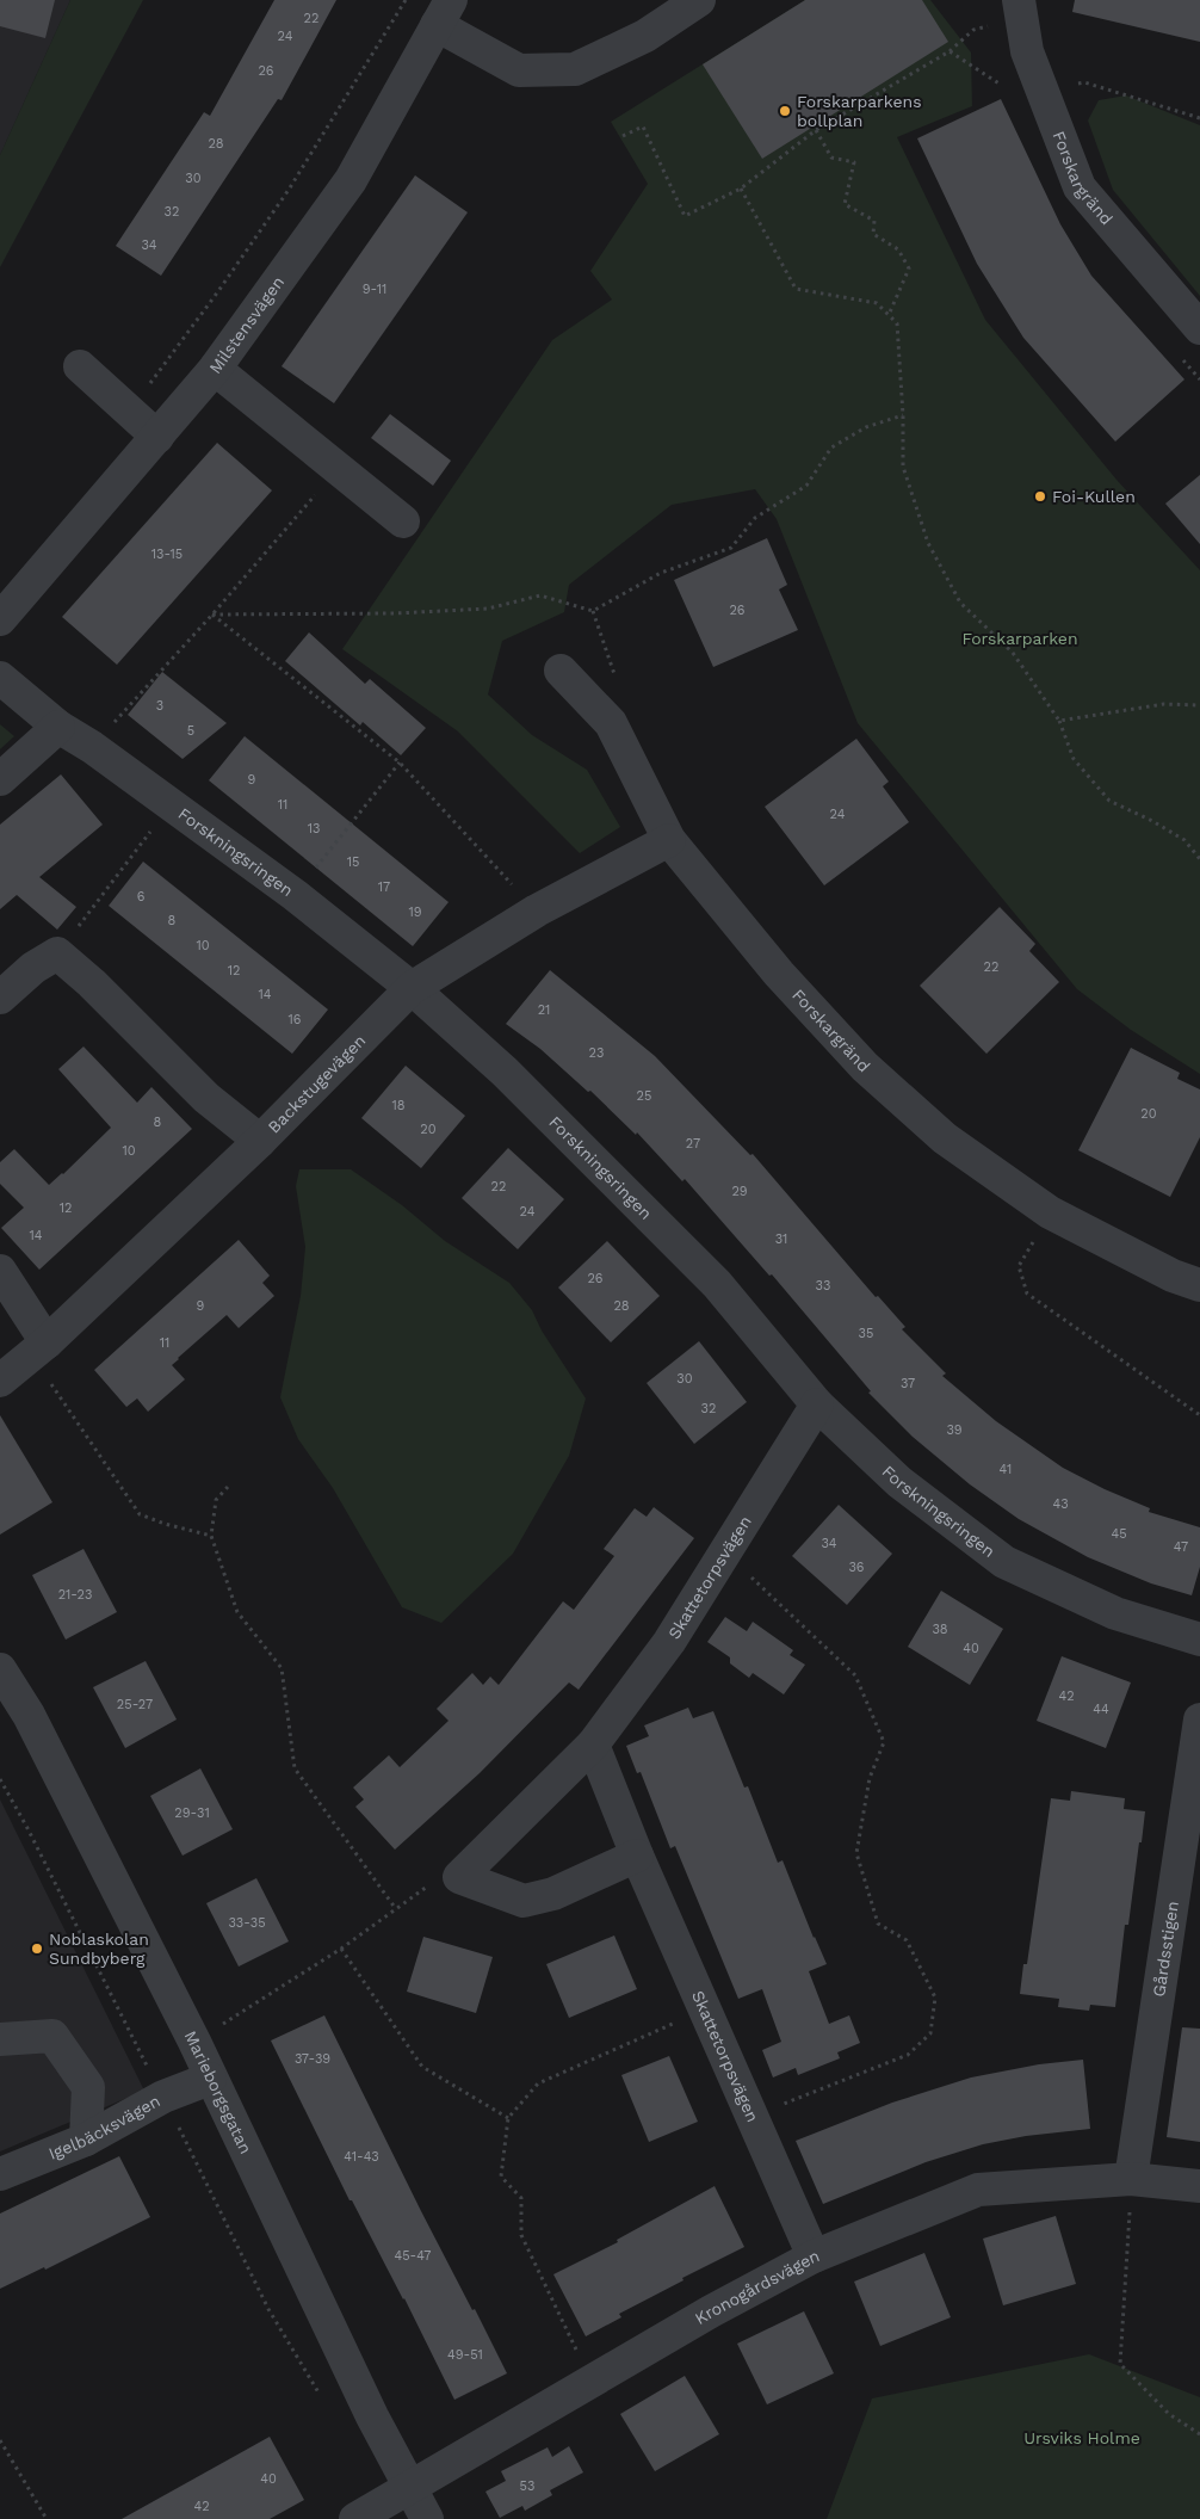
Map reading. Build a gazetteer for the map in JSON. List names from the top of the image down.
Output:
{
  "streets": {
    "street": [
      "Forskargränd",
      "Milstensvägen",
      "Forskningsringen",
      "Backstugevägen",
      "Skattetorpsvägen",
      "Gårdsstigen",
      "Marieborgsgatan",
      "Igelbäcksvägen",
      "Kronogårdsvägen"
    ]
  },
  "crossings": [
    ["Forskargränd", "Backstugevägen"],
    ["Forskningsringen", "Backstugevägen"],
    ["Forskningsringen", "Skattetorpsvägen"],
    ["Skattetorpsvägen", "Kronogårdsvägen"],
    ["Gårdsstigen", "Kronogårdsvägen"],
    ["Marieborgsgatan", "Igelbäcksvägen"],
    ["Marieborgsgatan", "Kronogårdsvägen"]
  ],
  "parks": ["Forskarparken", "Ursviks Holme"],
  "places": ["Forskarparkens bollplan", "Foi-Kullen", "Noblaskolan Sundbyberg"],
  "house_numbers": [
    "22",
    "24",
    "26",
    "28",
    "30",
    "32",
    "34",
    "9-11",
    "13-15",
    "26",
    "3",
    "5",
    "9",
    "11",
    "24",
    "13",
    "15",
    "17",
    "6",
    "19",
    "8",
    "10",
    "22",
    "12",
    "14",
    "21",
    "16",
    "23",
    "25",
    "18",
    "20",
    "8",
    "20",
    "27",
    "10",
    "22",
    "29",
    "12",
    "24",
    "14",
    "31",
    "26",
    "33",
    "9",
    "28",
    "35",
    "11",
    "30",
    "37",
    "32",
    "39",
    "41",
    "43",
    "45",
    "34",
    "47",
    "36",
    "21-23",
    "38",
    "40",
    "42",
    "25-27",
    "44",
    "29-31",
    "33-35",
    "37-39",
    "41-43",
    "45-47",
    "49-51",
    "40",
    "53",
    "42"
  ]
}
